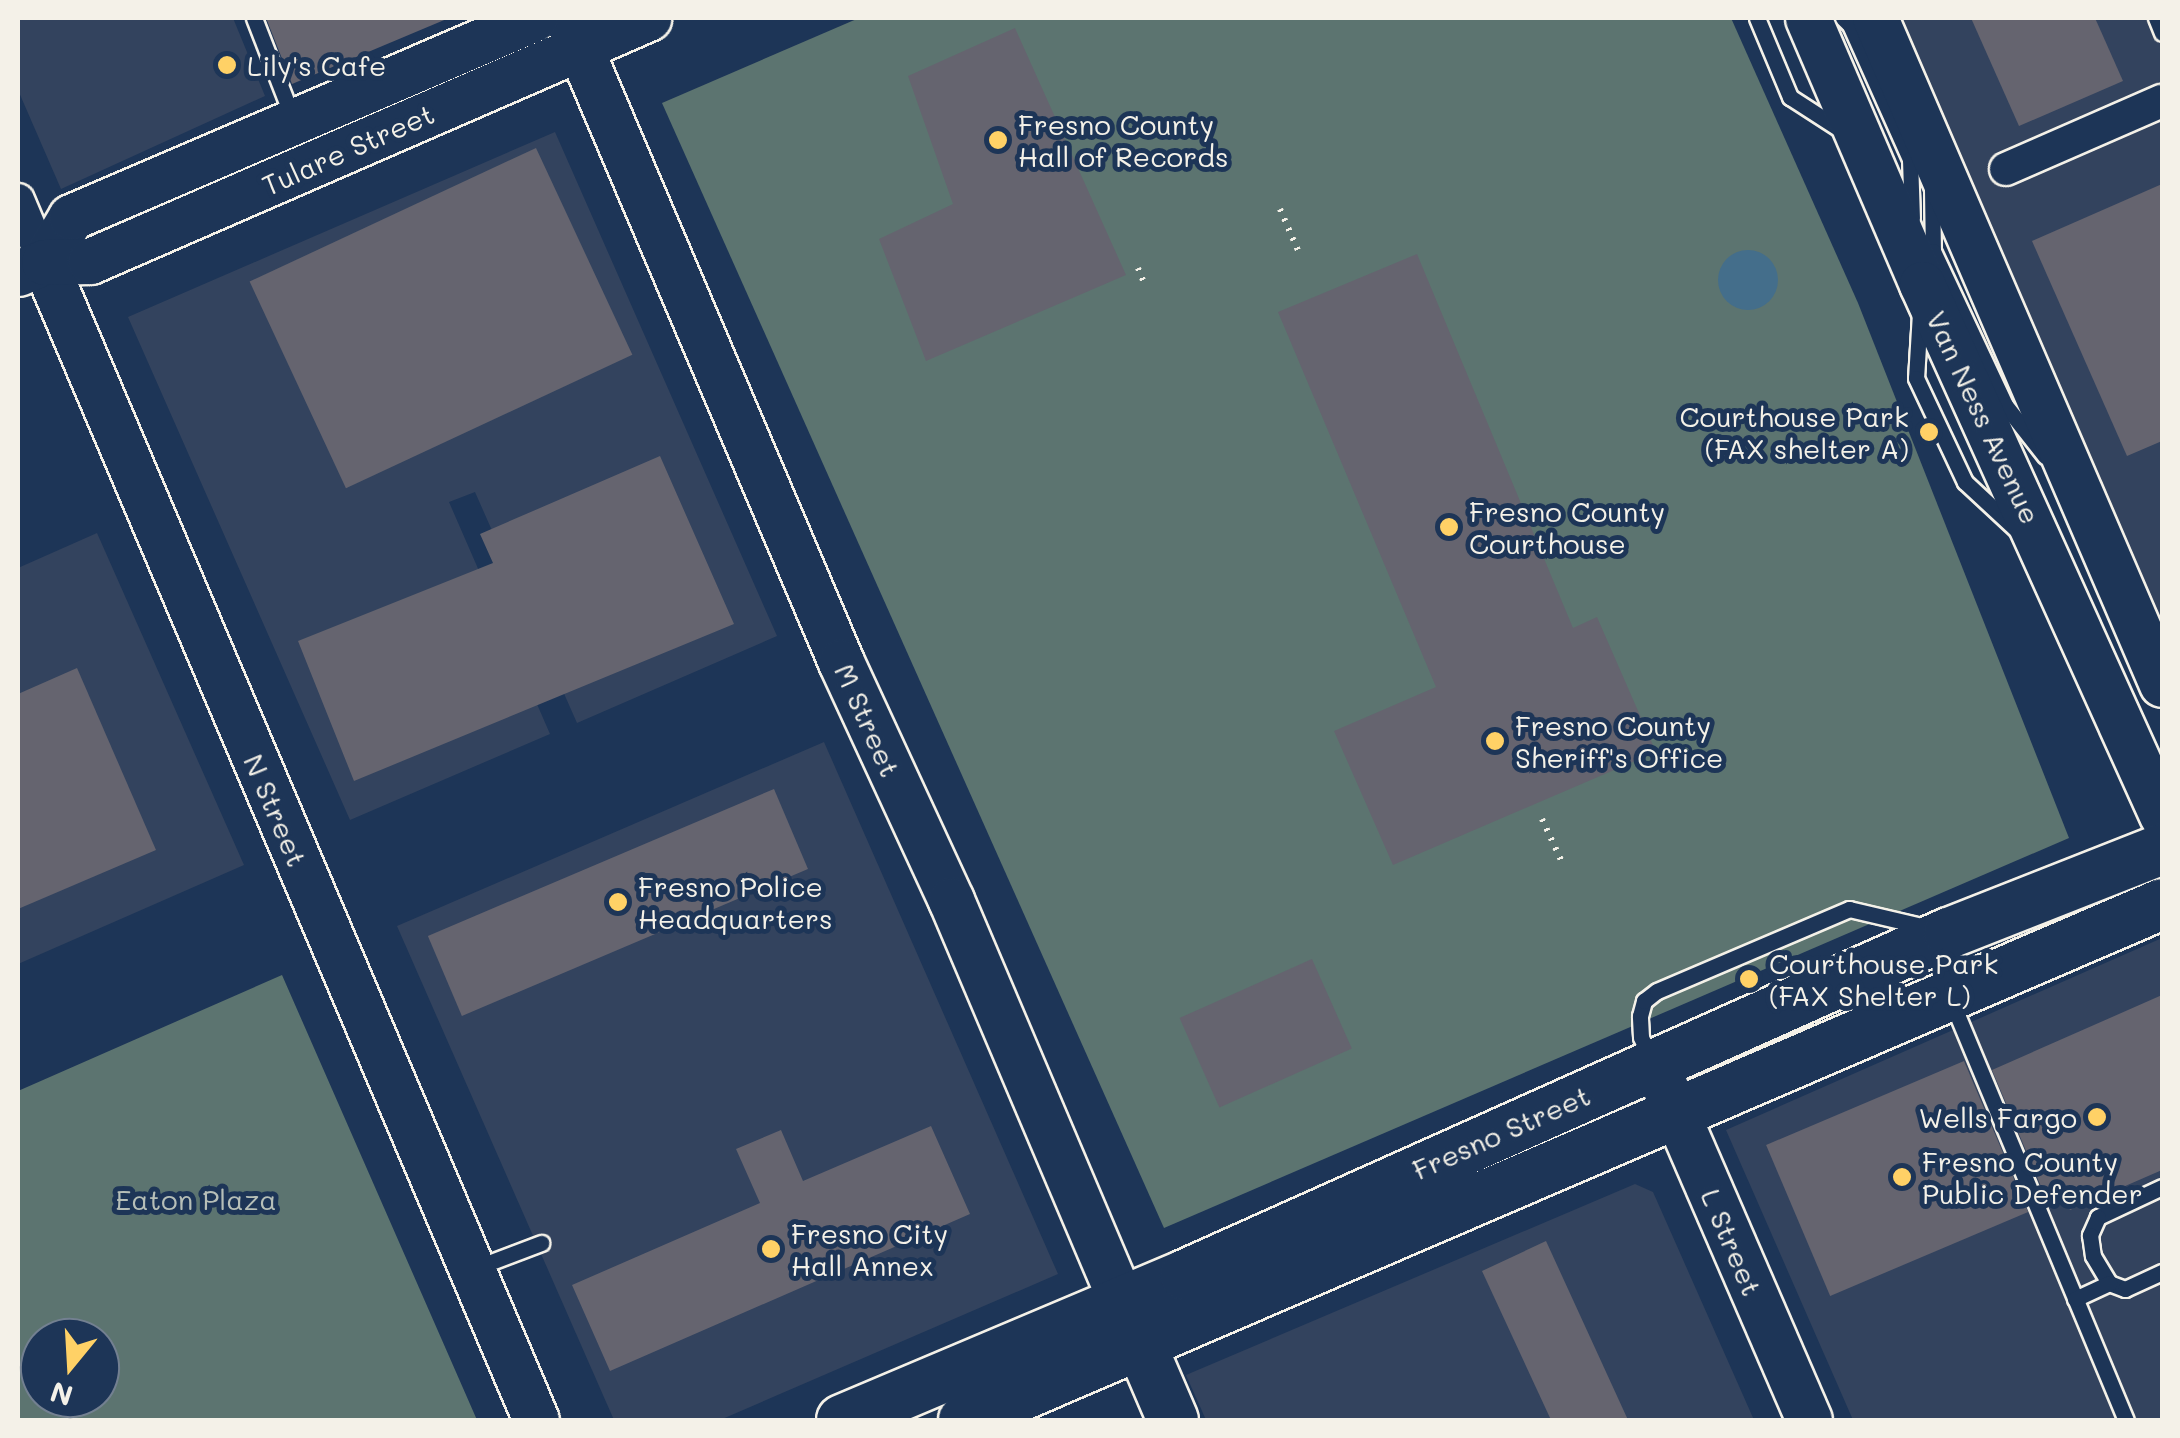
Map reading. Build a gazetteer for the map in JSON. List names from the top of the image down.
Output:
{
  "streets": {
    "main road": [
      "Tulare Street",
      "Van Ness Avenue",
      "M Street",
      "N Street",
      "Fresno Street",
      "L Street"
    ]
  },
  "crossings": [
    ["Tulare Street", "M Street"],
    ["Tulare Street", "N Street"],
    ["M Street", "Fresno Street"],
    ["Fresno Street", "L Street"]
  ],
  "parks": ["Eaton Plaza"],
  "places": [
    "Lily's Cafe",
    "Fresno County Hall of Records",
    "Courthouse Park (FAX shelter A)",
    "Fresno County Courthouse",
    "Fresno County Sheriff's Office",
    "Fresno Police Headquarters",
    "Courthouse Park (FAX Shelter L)",
    "Wells Fargo",
    "Fresno County Public Defender",
    "Fresno City Hall Annex"
  ],
  "north": "bottom"
}
